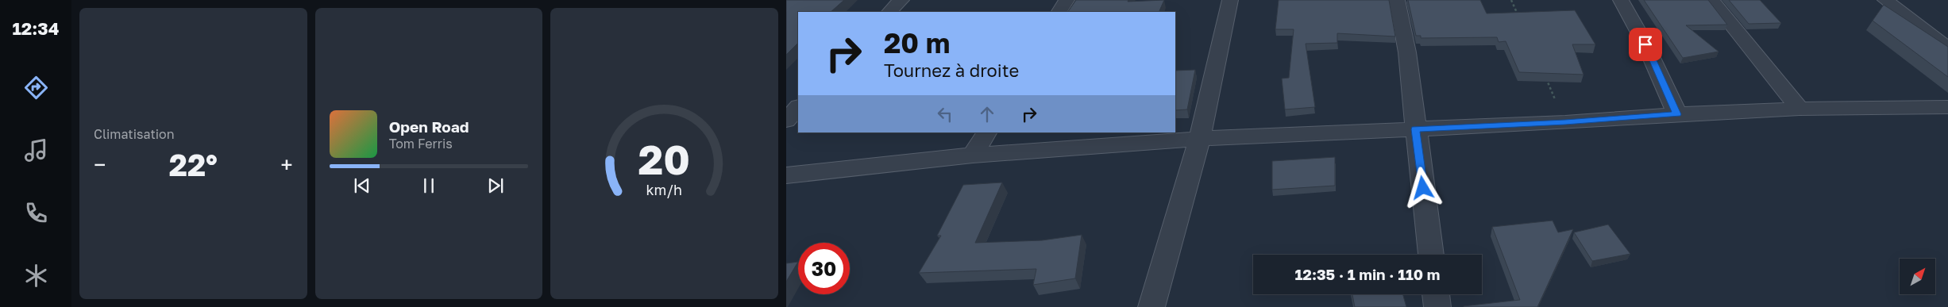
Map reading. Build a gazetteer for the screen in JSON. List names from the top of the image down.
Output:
{
  "north": "top right",
  "page": {
    "tabs": "12:34",
    "tile": "Climatisation",
    "turn": ["20 m", "Tournez à droite"],
    "song": ["Open Road", "Tom Ferris"],
    "heat": ["−", "22°", "+"],
    "limit": "30",
    "trip": "12:35 · 1 min · 110 m",
    "gauge": ["20", "km/h"]
  }
}
